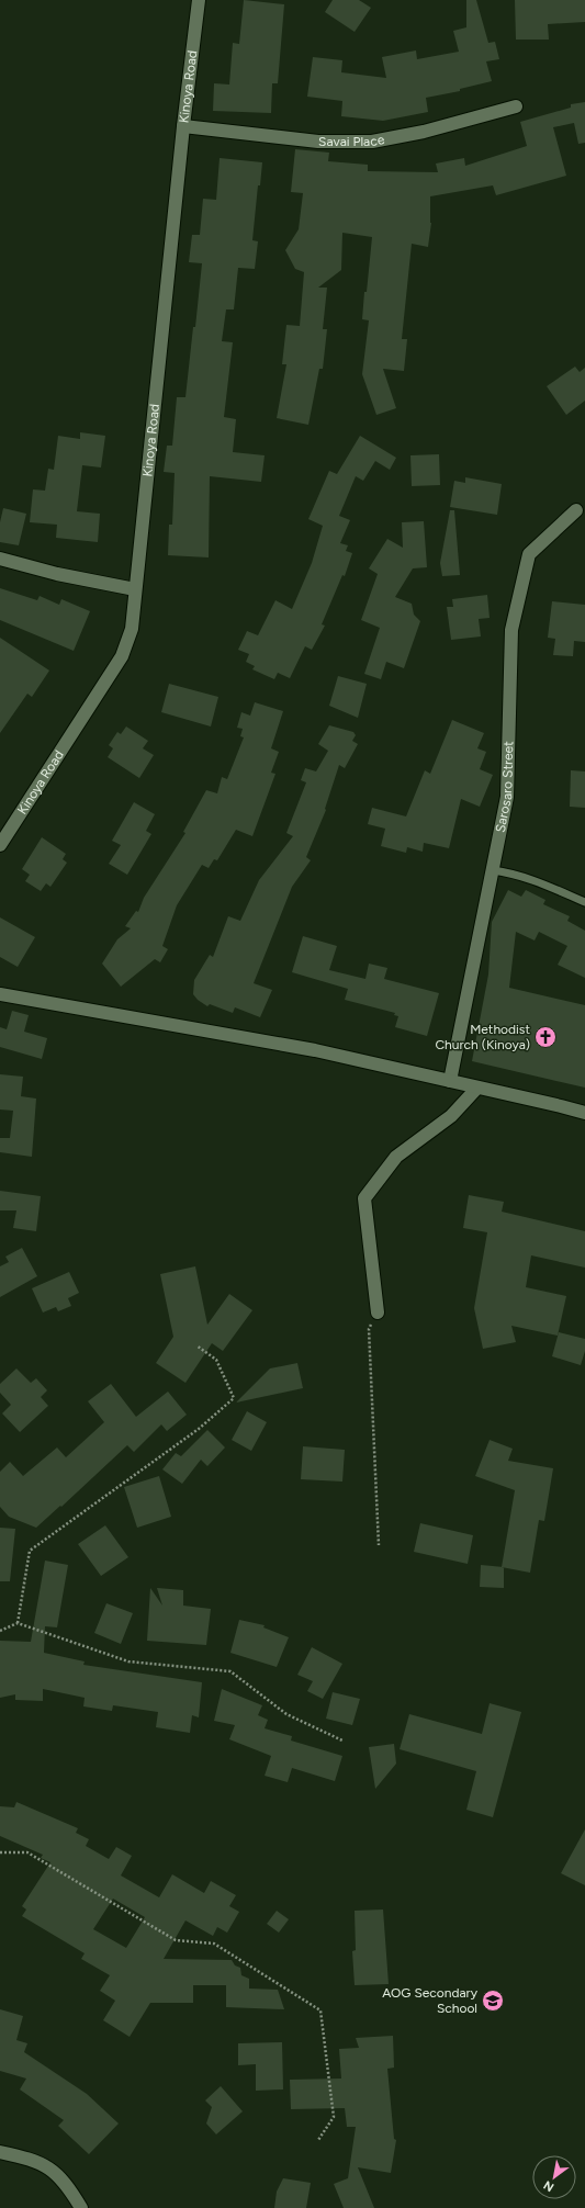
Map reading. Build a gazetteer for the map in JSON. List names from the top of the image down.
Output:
{
  "streets": {
    "street": ["Kinoya Road", "Savai Place", "Sarosaro Street"]
  },
  "crossings": [
    ["Kinoya Road", "Savai Place"]
  ],
  "places": {
    "church": ["Methodist Church (Kinoya)"],
    "school or university": ["AOG Secondary School"]
  },
  "north": "bottom left"
}
